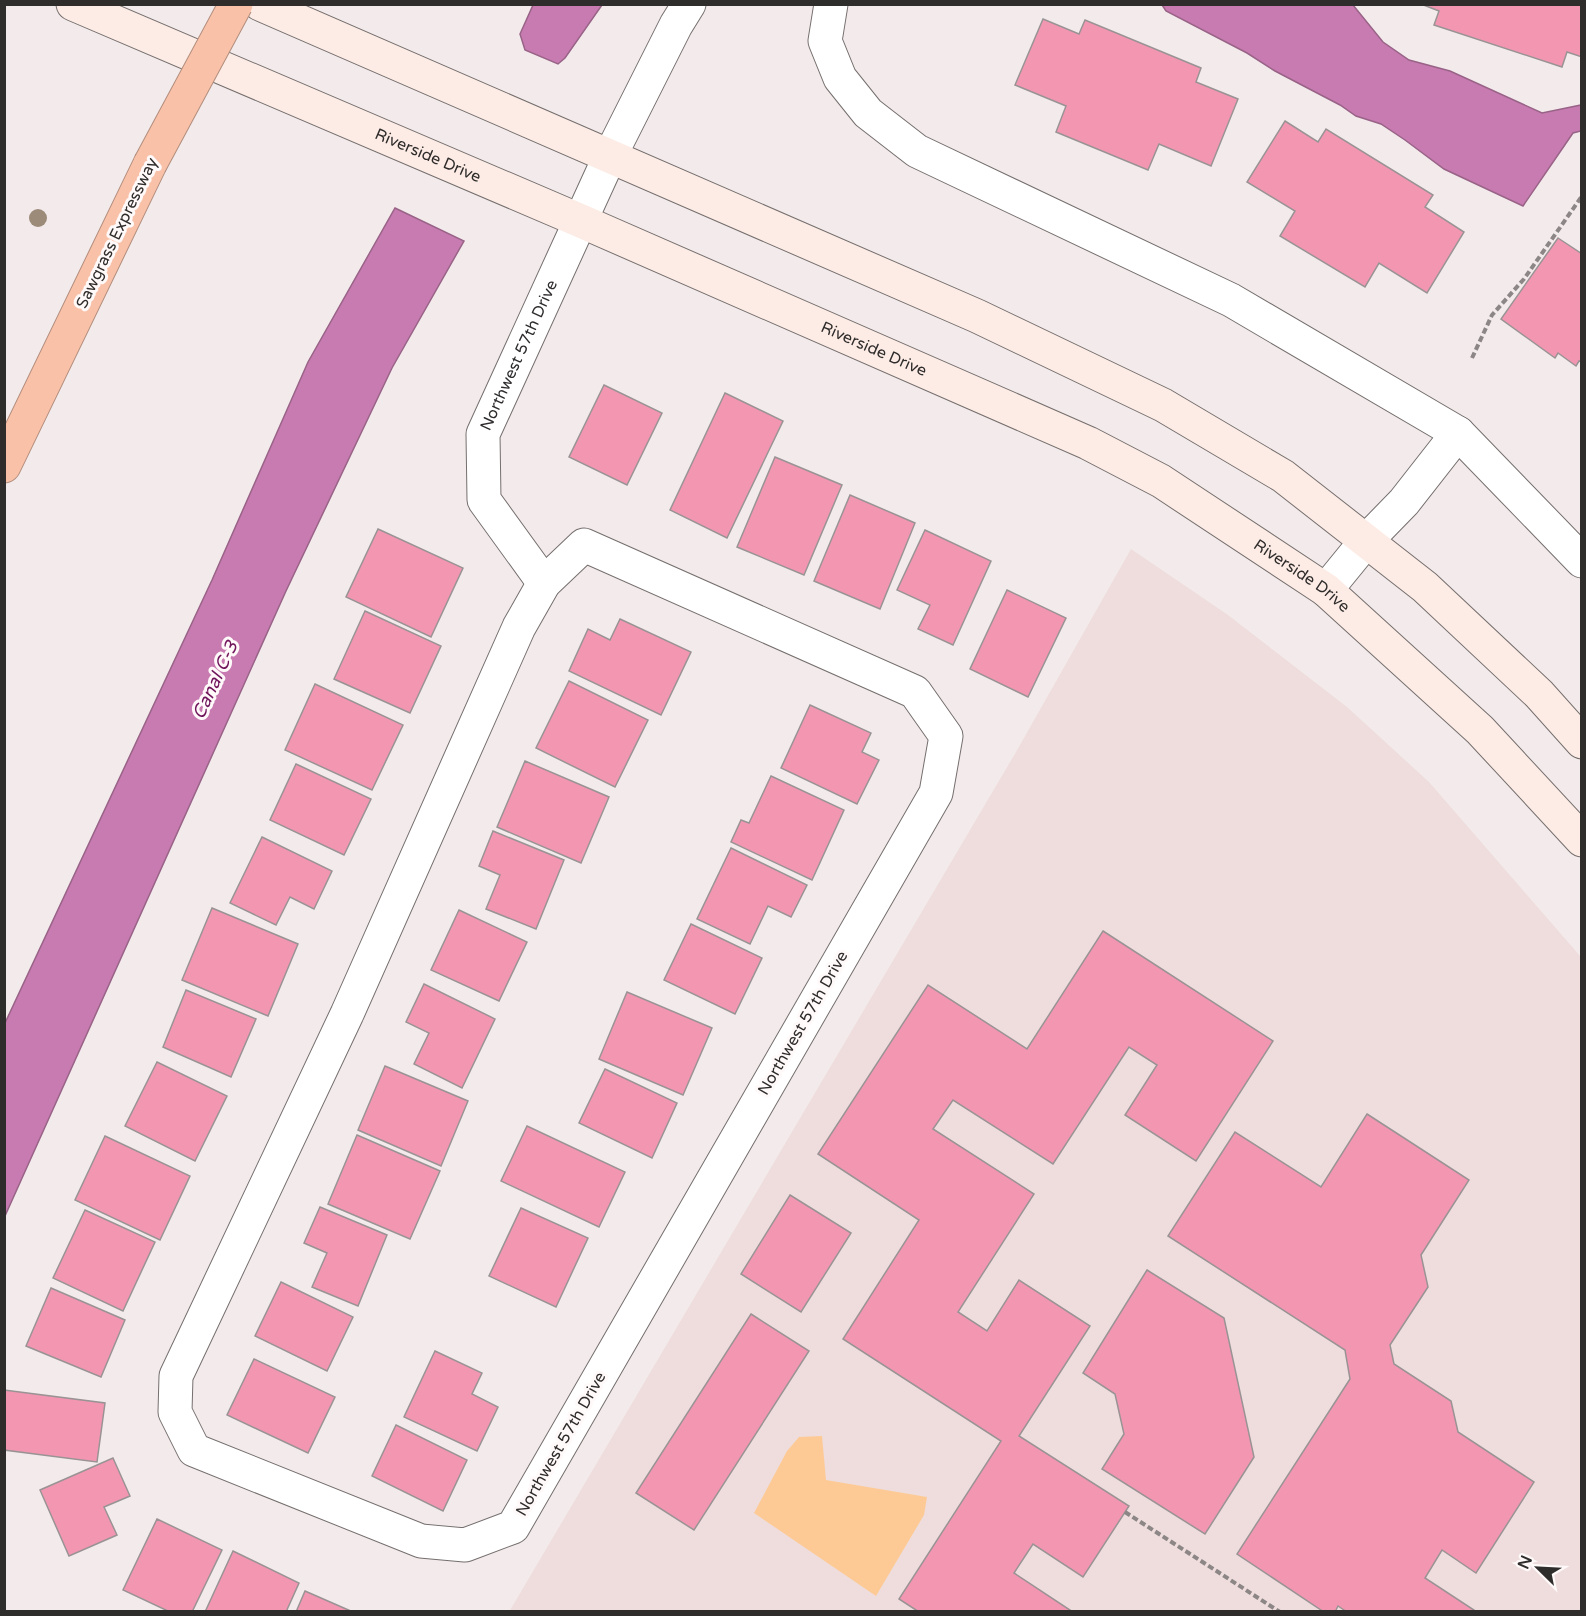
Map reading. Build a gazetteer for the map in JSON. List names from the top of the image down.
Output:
{
  "streets": {
    "highway": ["Sawgrass Expressway"],
    "street": ["Riverside Drive", "Northwest 57th Drive"]
  },
  "crossings": [
    ["Riverside Drive", "Northwest 57th Drive"]
  ],
  "water": ["Canal C-3"],
  "north": "top left"
}
